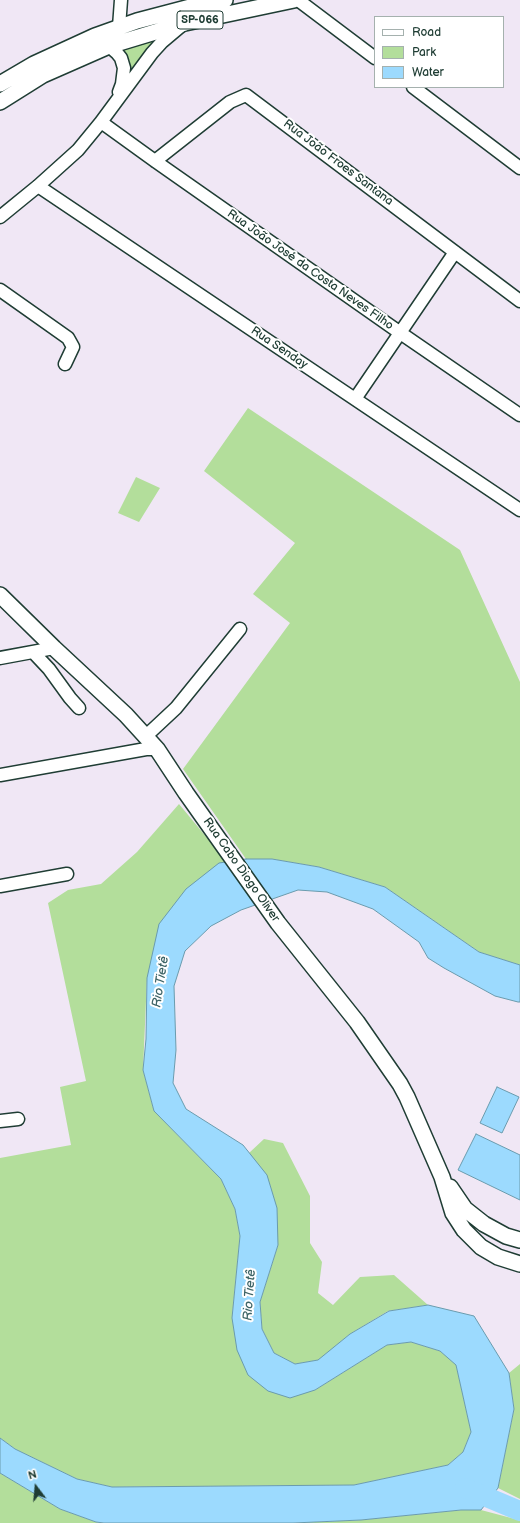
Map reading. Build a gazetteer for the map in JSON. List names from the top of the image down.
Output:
{
  "streets": {
    "main road": ["SP-066", "Rua Cabo Diogo Oliver"],
    "street": ["Rua João Froes Santana", "Rua João José da Costa Neves Filho", "Rua Senday"]
  },
  "crossings": [
    ["Rua João Froes Santana", "Rua João José da Costa Neves Filho"]
  ],
  "water": ["Rio Tietê"],
  "legend": ["Road", "Park", "Water"],
  "north": "top"
}
